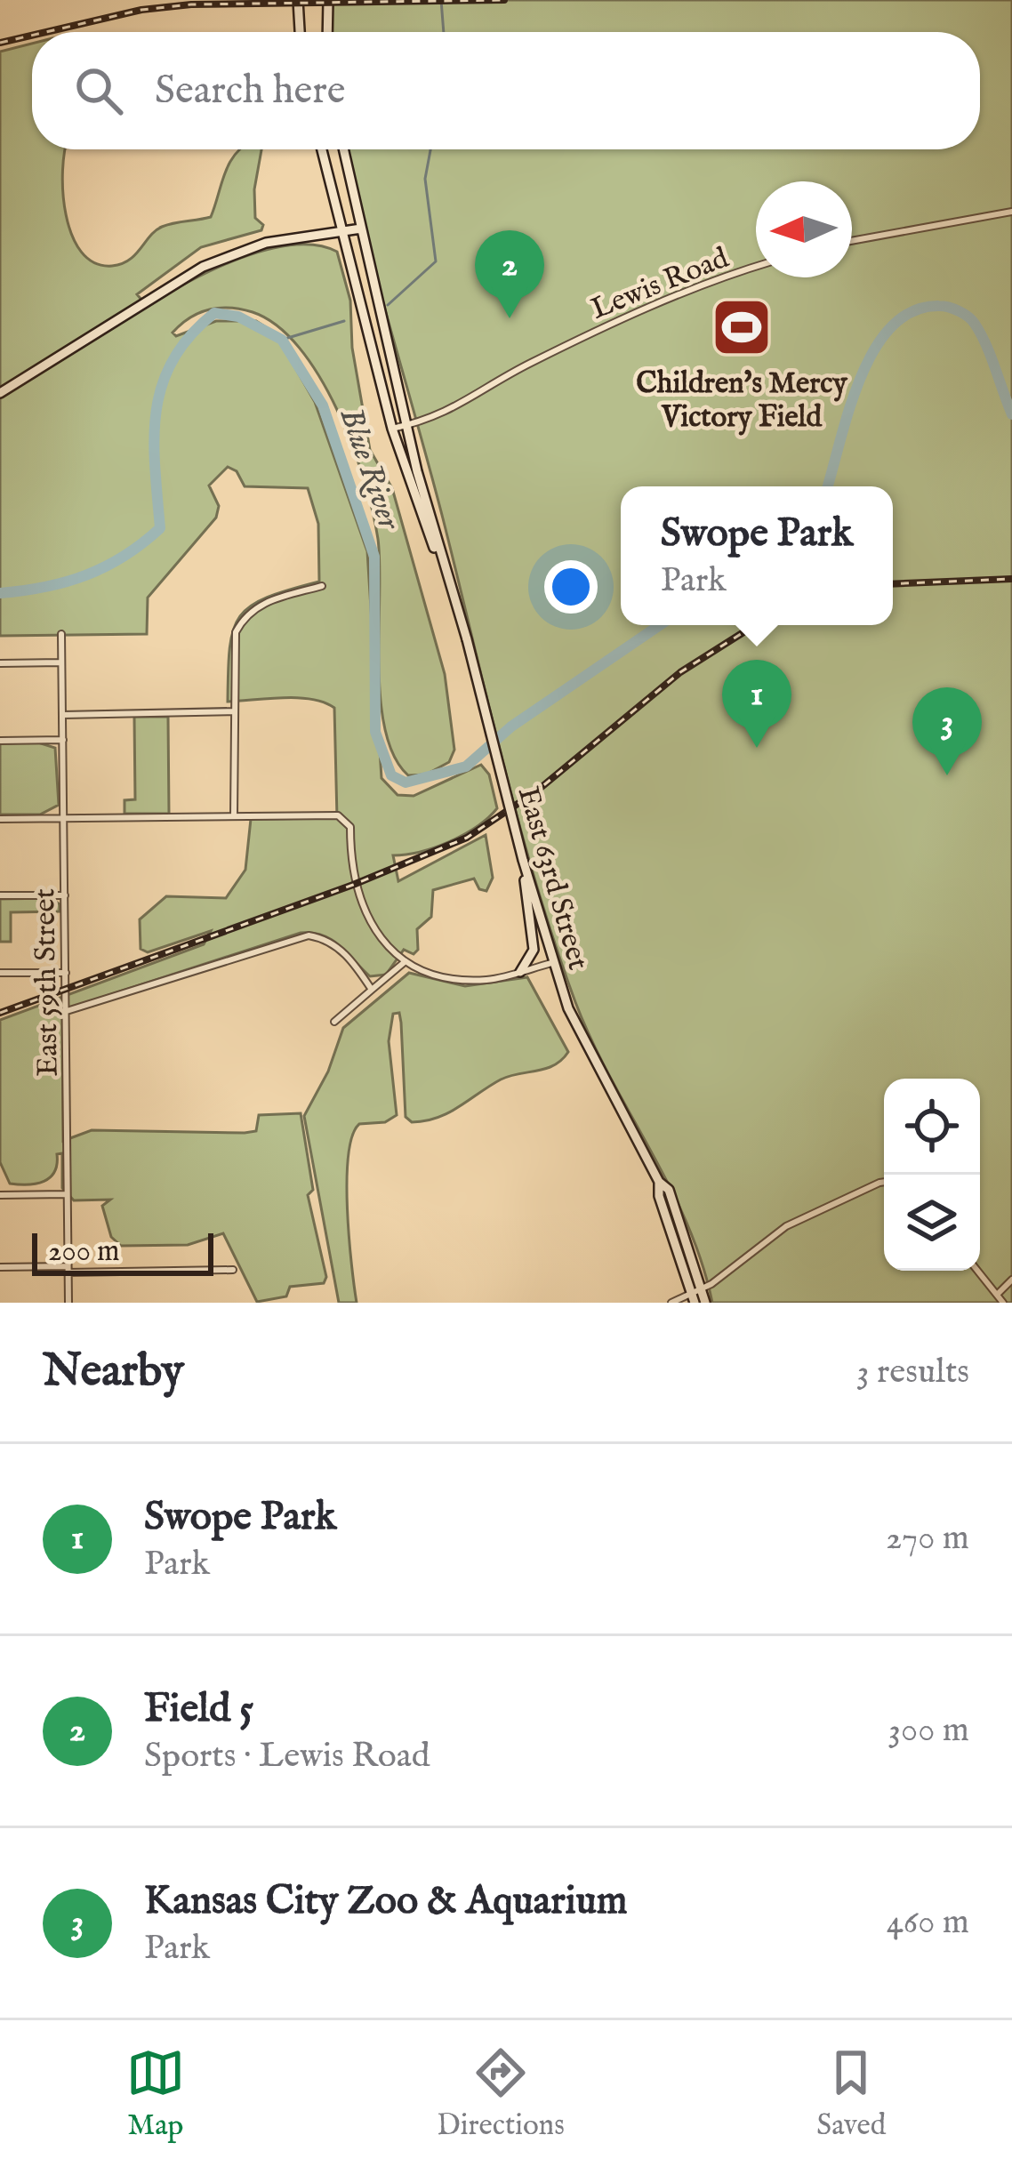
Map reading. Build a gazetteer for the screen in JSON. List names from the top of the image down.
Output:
{
  "streets": {
    "main road": ["East 63rd Street"],
    "street": ["Lewis Road", "East 59th Street"]
  },
  "crossings": [
    ["Lewis Road", "East 63rd Street"]
  ],
  "water": ["Blue River"],
  "places": {
    "sports": ["Children's Mercy Victory Field"]
  },
  "scale_bar": "200 m",
  "north": "left",
  "page": {
    "search": "Search here",
    "pins": ["2", "1", "3"],
    "popup": ["Swope Park", "Park"],
    "scale": "200 m",
    "heading": ["Nearby", "3 results"],
    "list": [
      {
        "mark": "1",
        "name": "Swope Park",
        "note": "Park",
        "value": "270 m"
      },
      {
        "mark": "2",
        "name": "Field 5",
        "note": "Sports · Lewis Road",
        "value": "300 m"
      },
      {
        "mark": "3",
        "name": "Kansas City Zoo & Aquarium",
        "note": "Park",
        "value": "460 m"
      }
    ],
    "nav": ["Map", "Directions", "Saved"]
  }
}
